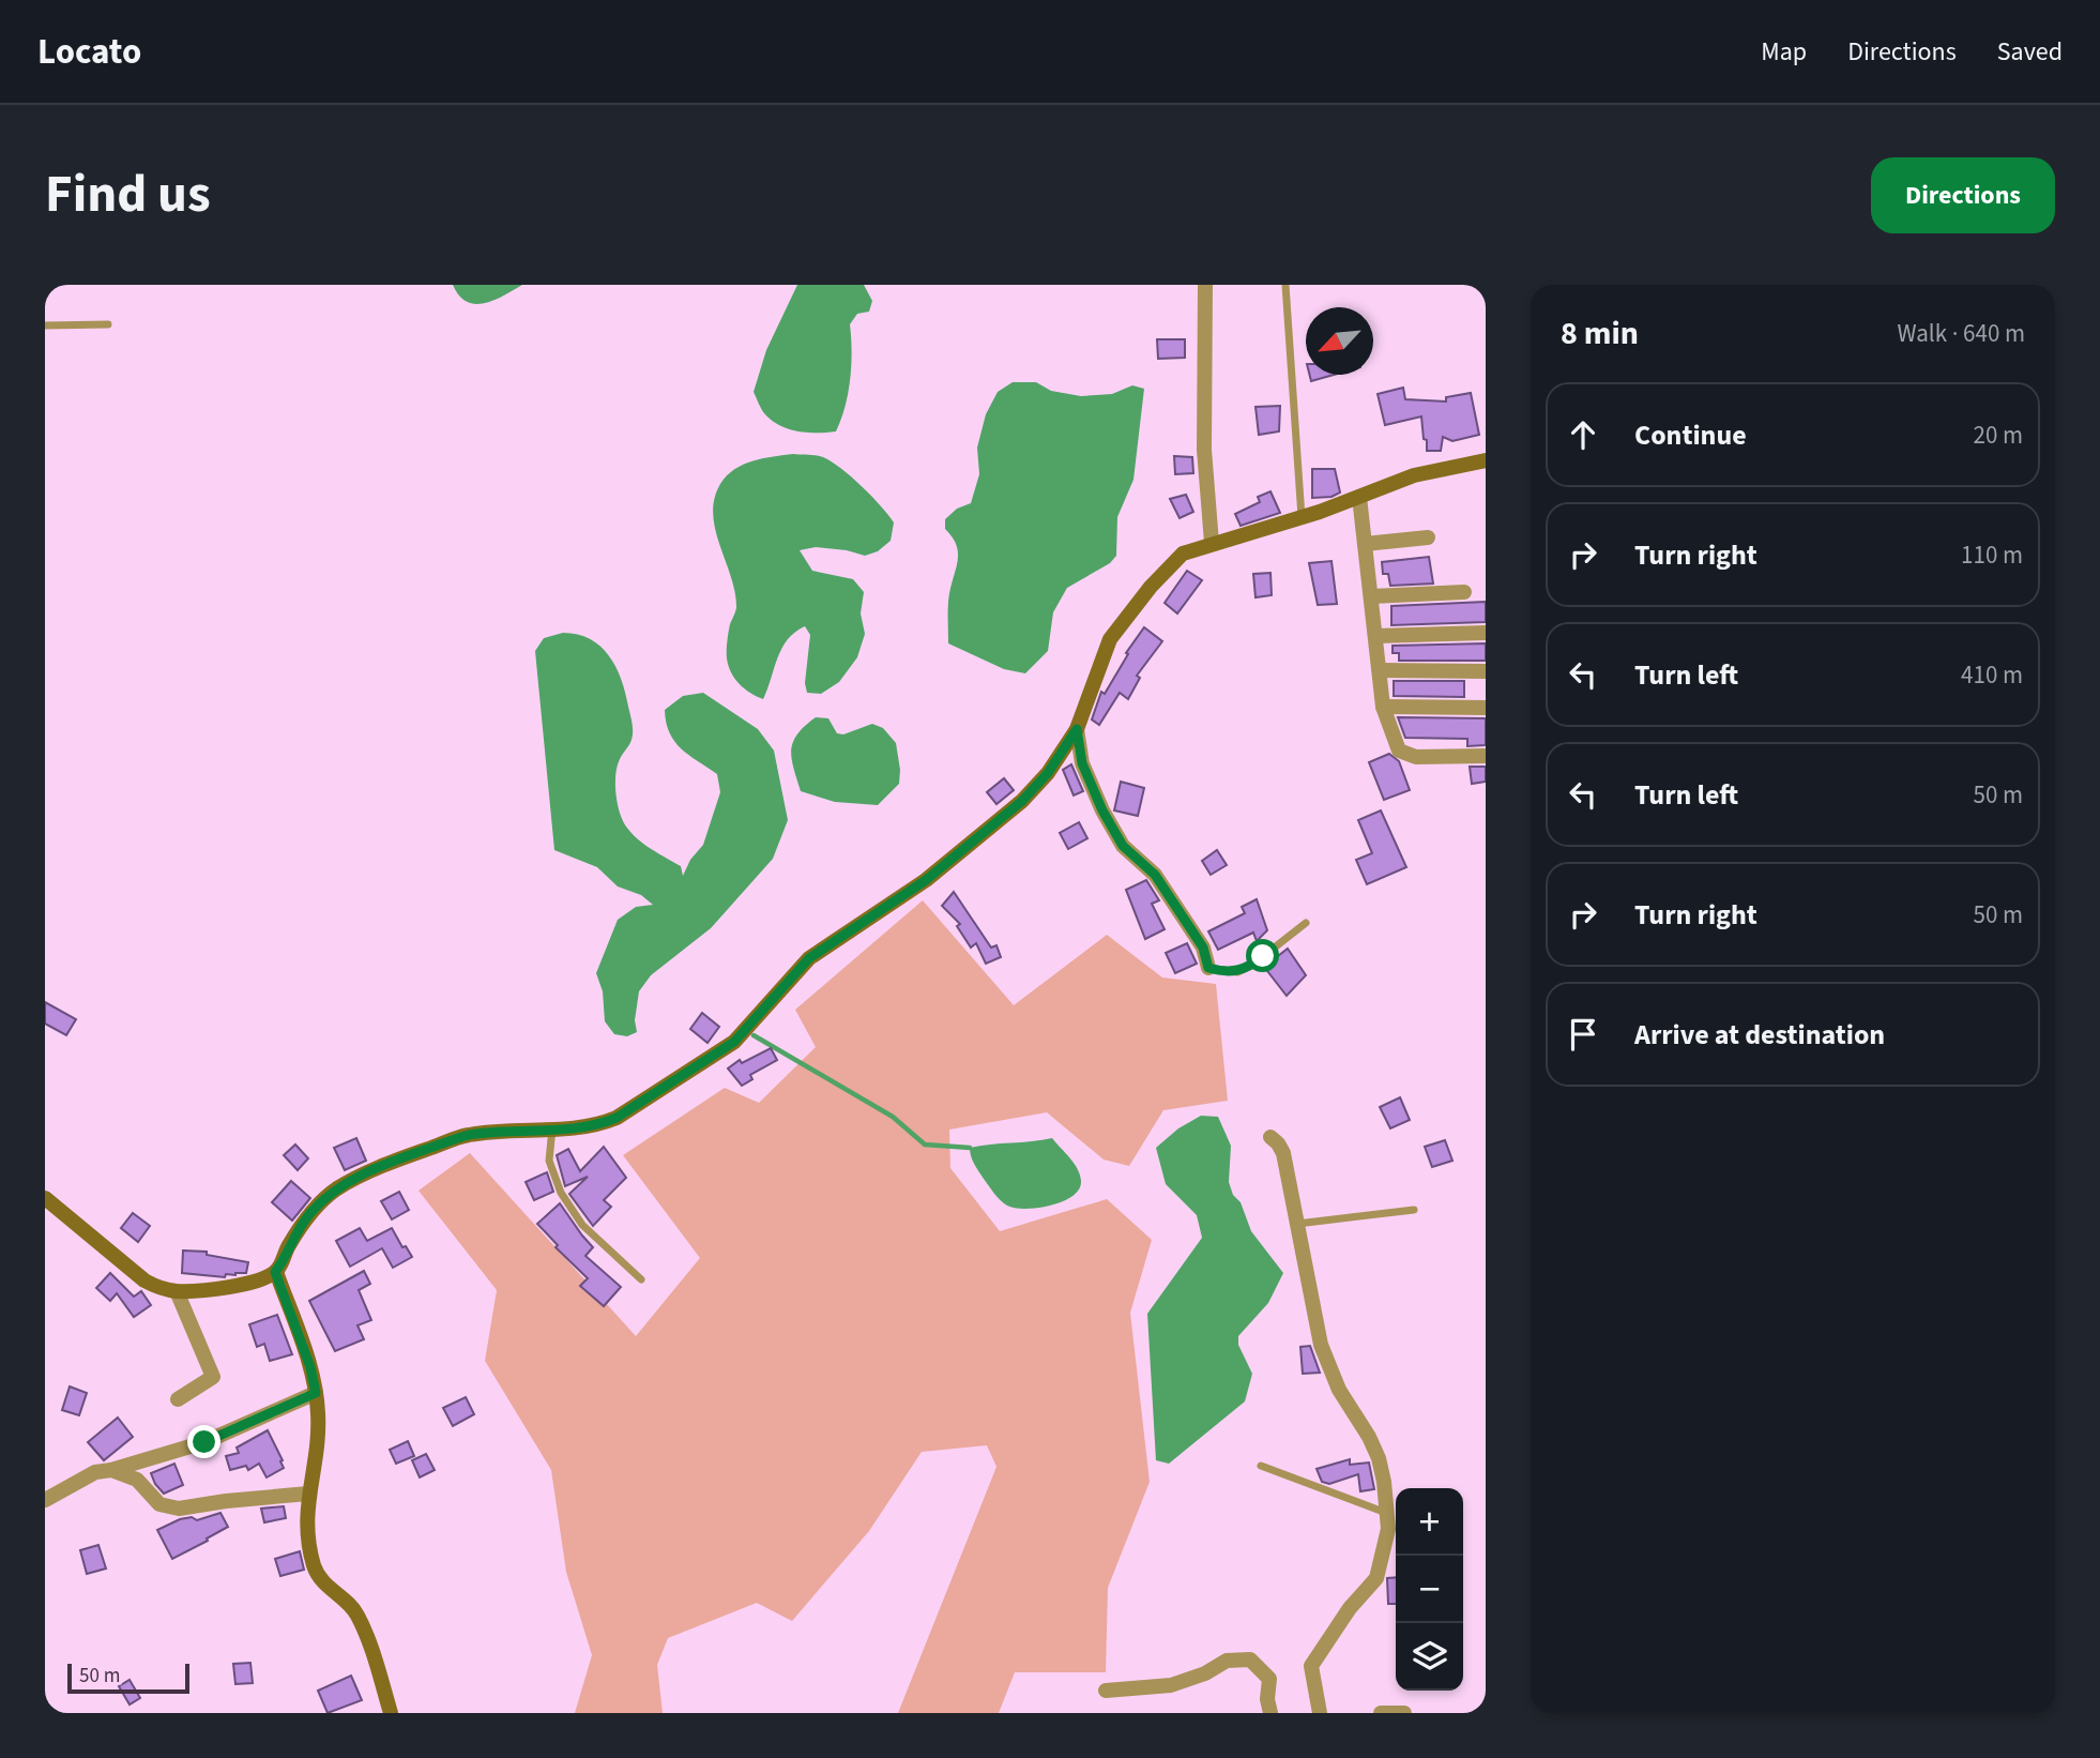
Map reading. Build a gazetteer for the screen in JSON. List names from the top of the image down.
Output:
{
  "scale_bar": "50 m",
  "north": "bottom left",
  "page": {
    "header": "Locato",
    "nav": ["Map", "Directions", "Saved"],
    "title": "Find us",
    "buttons": "Directions",
    "heading": ["8 min", "Walk · 640 m"],
    "list": [
      ["Continue", "20 m"],
      ["Turn right", "110 m"],
      ["Turn left", "410 m"],
      ["Turn left", "50 m"],
      ["Turn right", "50 m"],
      "Arrive at destination"
    ],
    "map_buttons": ["+", "−"],
    "scale": "50 m"
  }
}
